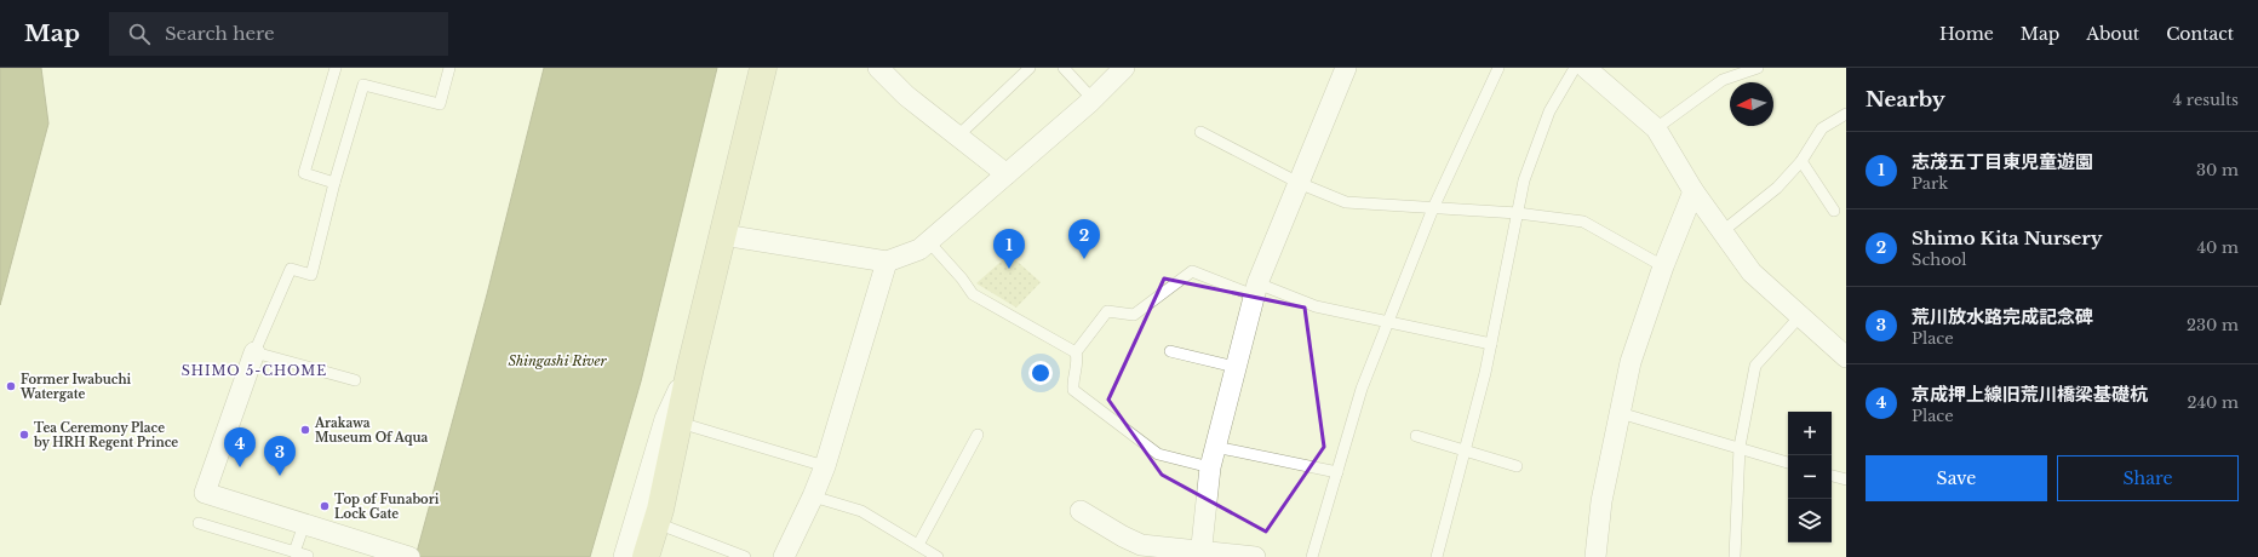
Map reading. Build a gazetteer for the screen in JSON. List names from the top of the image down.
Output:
{
  "districts": ["SHIMO 5-CHOME"],
  "water": ["Shingashi River"],
  "places": [
    "Former Iwabuchi Watergate",
    "Arakawa Museum Of Aqua",
    "Tea Ceremony Place by HRH Regent Prince",
    "Top of Funabori Lock Gate"
  ],
  "north": "left",
  "page": {
    "header": "Map",
    "search": "Search here",
    "nav": [
      "Home",
      "Map",
      "About",
      "Contact"
    ],
    "heading": ["Nearby", "4 results"],
    "list": [
      {
        "mark": "1",
        "name": "志茂五丁目東児童遊園",
        "note": "Park",
        "value": "30 m"
      },
      {
        "mark": "2",
        "name": "Shimo Kita Nursery",
        "note": "School",
        "value": "40 m"
      },
      {
        "mark": "3",
        "name": "荒川放水路完成記念碑",
        "note": "Place",
        "value": "230 m"
      },
      {
        "mark": "4",
        "name": "京成押上線旧荒川橋梁基礎杭",
        "note": "Place",
        "value": "240 m"
      }
    ],
    "pins": [
      "2",
      "1",
      "4",
      "3"
    ],
    "map_buttons": ["+", "−"],
    "buttons": ["Save", "Share"]
  }
}
